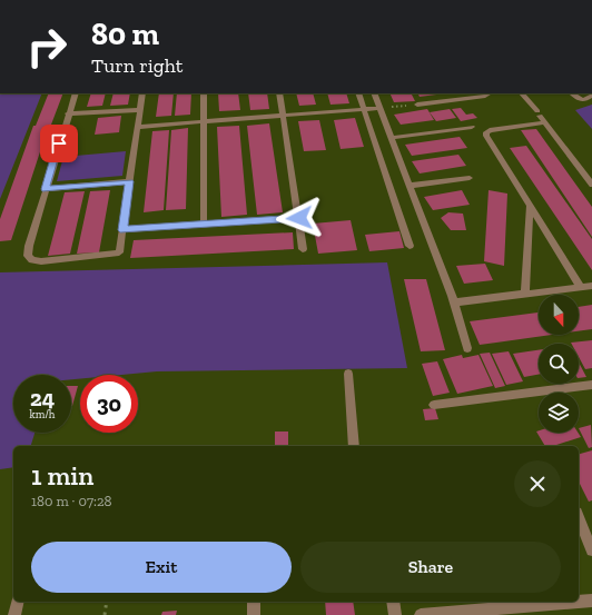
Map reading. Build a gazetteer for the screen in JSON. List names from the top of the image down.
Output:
{
  "north": "bottom",
  "page": {
    "turn": ["80 m", "Turn right"],
    "speed": "24 km/h",
    "limit": "30",
    "heading": ["1 min", "180 m · 07:28"],
    "buttons": ["Exit", "Share"]
  }
}
